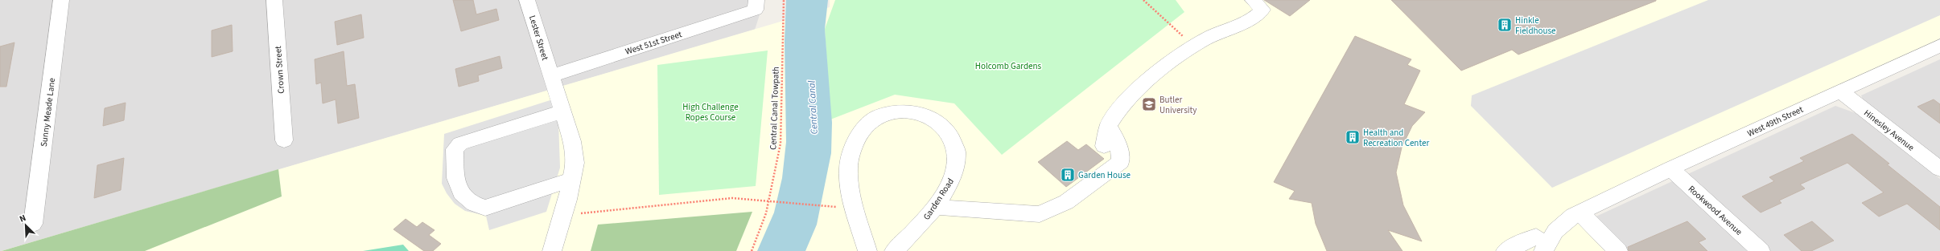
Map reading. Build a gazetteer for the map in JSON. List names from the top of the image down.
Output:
{
  "streets": {
    "street": [
      "Lester Street",
      "West 51st Street",
      "Crown Street",
      "Sunny Meade Lane",
      "West 49th Street",
      "Hinesley Avenue",
      "Garden Road",
      "Rookwood Avenue"
    ],
    "path": ["Central Canal Towpath"]
  },
  "crossings": [
    ["Lester Street", "West 51st Street"],
    ["West 49th Street", "Hinesley Avenue"],
    ["West 49th Street", "Rookwood Avenue"]
  ],
  "water": ["Central Canal"],
  "parks": ["Holcomb Gardens", "High Challenge Ropes Course"],
  "places": {
    "building": ["Hinkle Fieldhouse", "Health and Recreation Center", "Garden House"],
    "school or university": ["Butler University"]
  },
  "north": "top left"
}
